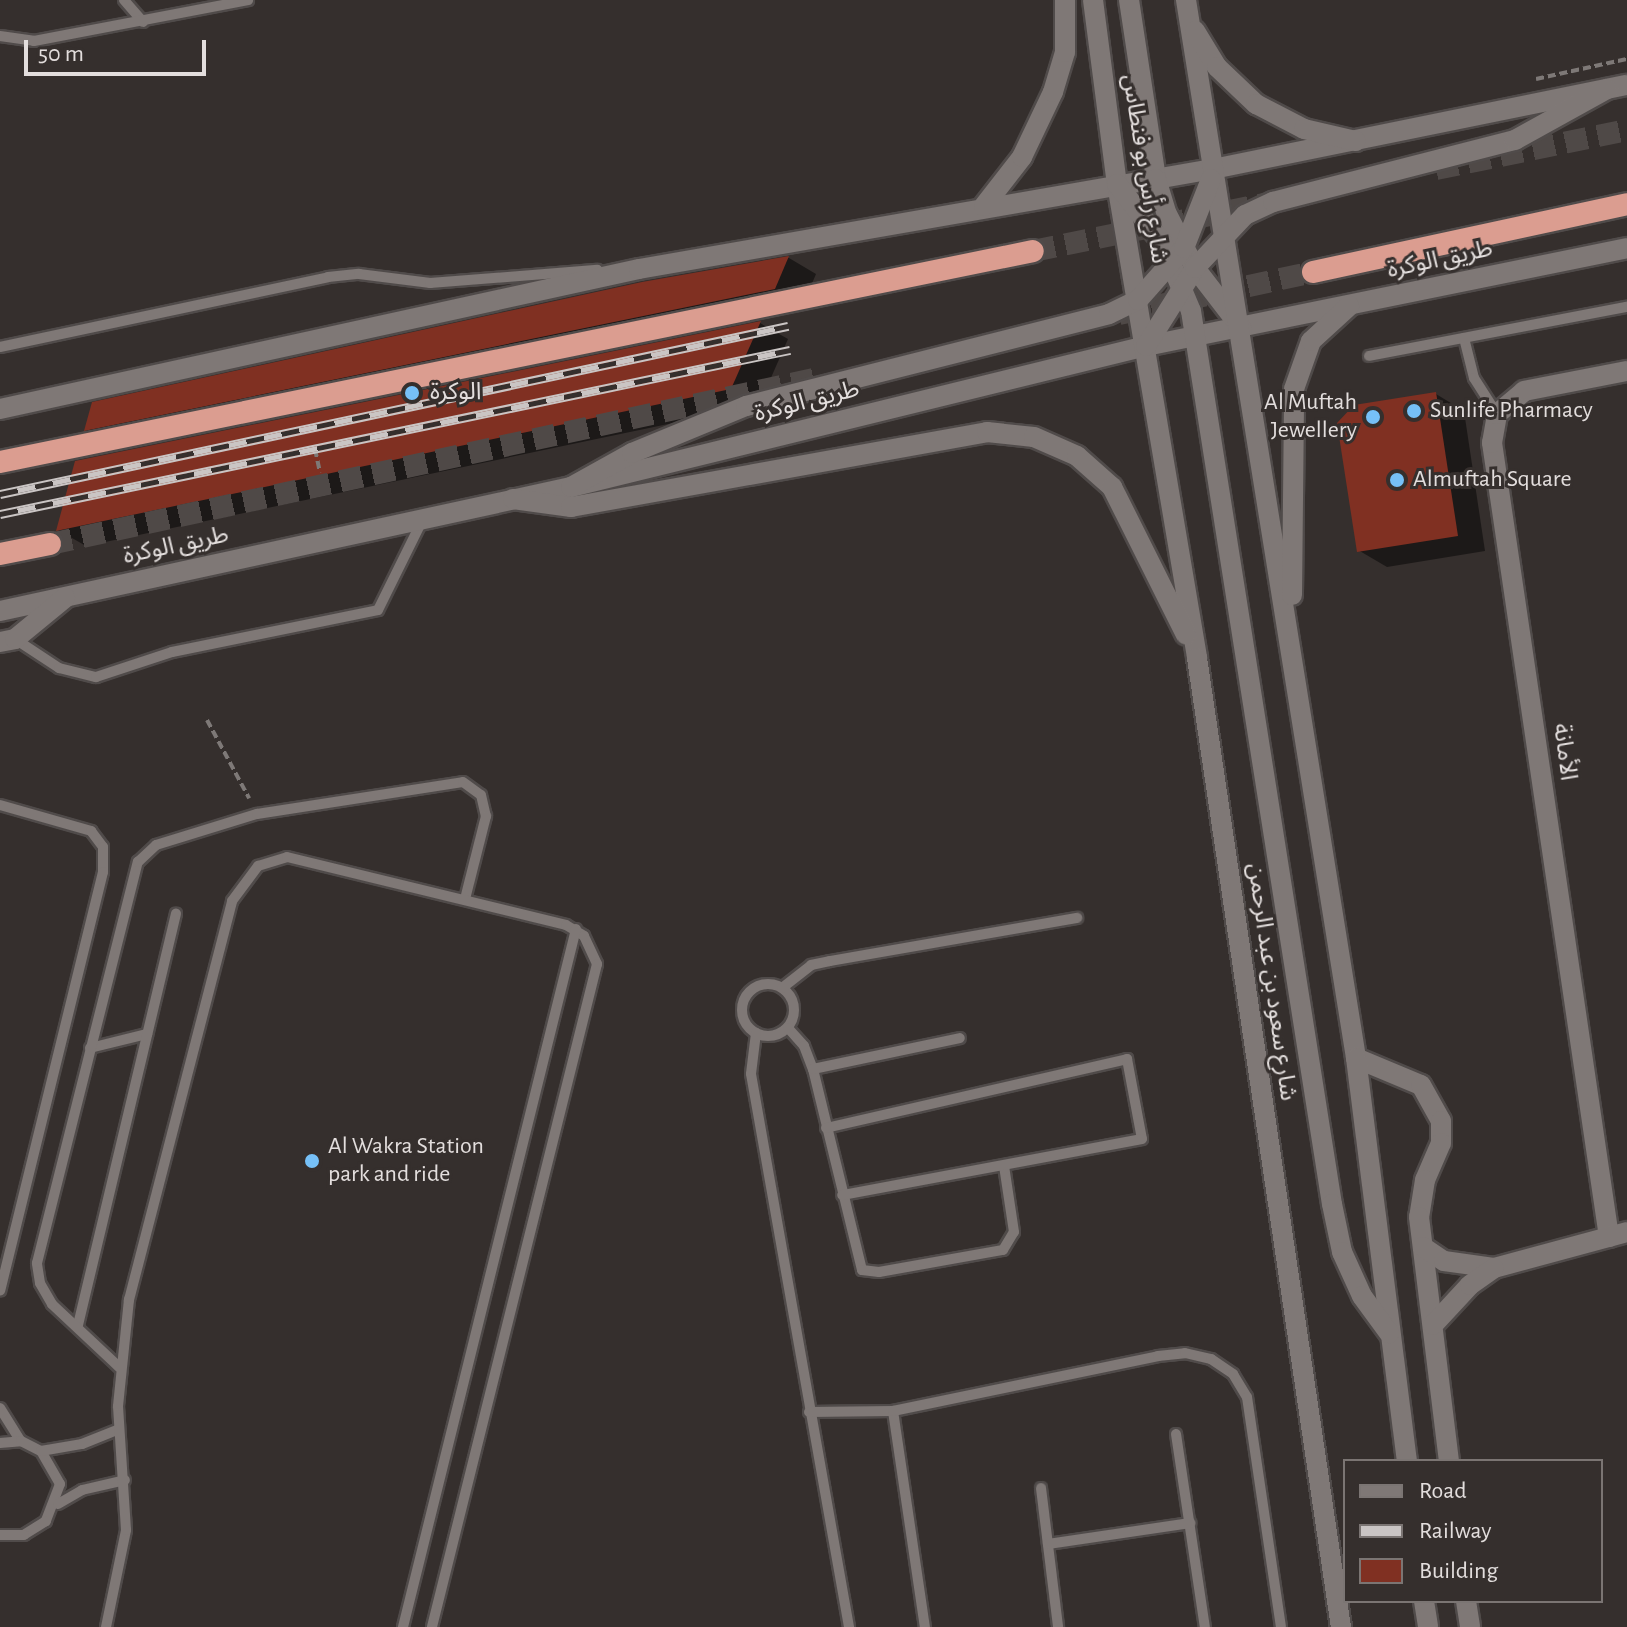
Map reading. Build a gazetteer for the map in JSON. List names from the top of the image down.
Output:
{
  "streets": {
    "highway": ["طريق الوكرة"],
    "main road": ["شارع رأس بو فنطاس", "الأمانة", "شارع سعود بن عبد الرحمن"]
  },
  "crossings": [
    ["شارع رأس بو فنطاس", "طريق الوكرة"],
    ["شارع رأس بو فنطاس", "شارع سعود بن عبد الرحمن"],
    ["طريق الوكرة", "شارع سعود بن عبد الرحمن"]
  ],
  "places": [
    "الوكرة",
    "Sunlife Pharmacy",
    "Al Muftah Jewellery",
    "Almuftah Square",
    "Al Wakra Station park and ride"
  ],
  "legend": ["Road", "Railway", "Building"],
  "scale_bar": "50 m"
}
